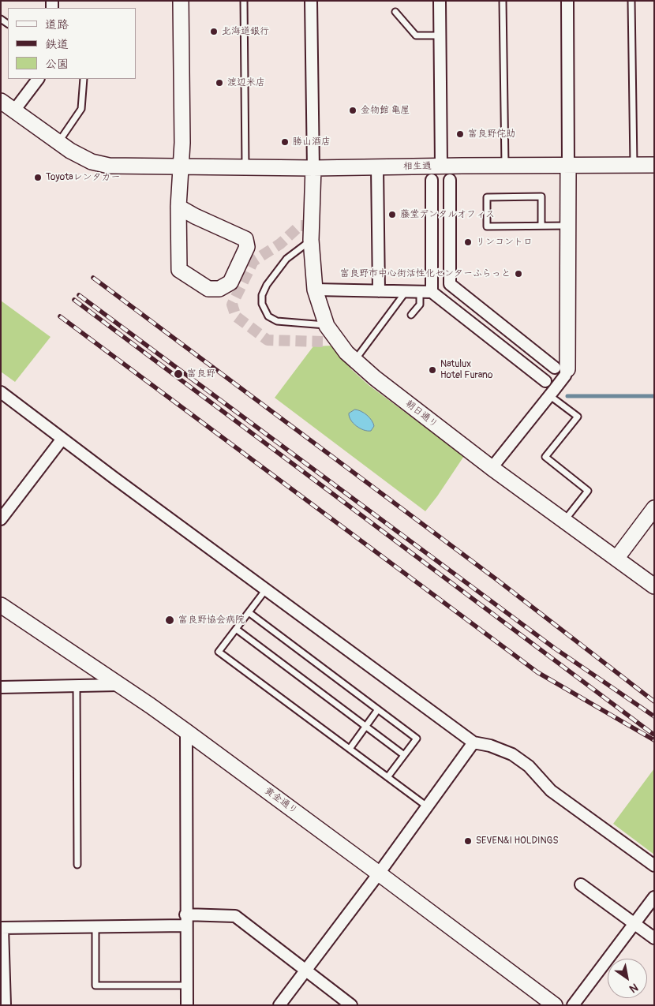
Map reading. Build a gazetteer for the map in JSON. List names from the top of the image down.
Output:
{
  "streets": {
    "street": ["相生通", "朝日通り", "黄金通り"]
  },
  "crossings": [
    ["相生通", "朝日通り"]
  ],
  "places": [
    "北海道銀行",
    "渡辺米店",
    "金物館 亀屋",
    "富良野侘助",
    "勝山酒店",
    "Toyotaレンタカー",
    "藤堂デンタルオフィス",
    "リンコントロ",
    "富良野市中心街活性化センターふらっと",
    "Natulux Hotel Furano",
    "富良野",
    "富良野協会病院",
    "SEVEN&I HOLDINGS"
  ],
  "legend": ["道路", "鉄道", "公園"],
  "north": "bottom right"
}
